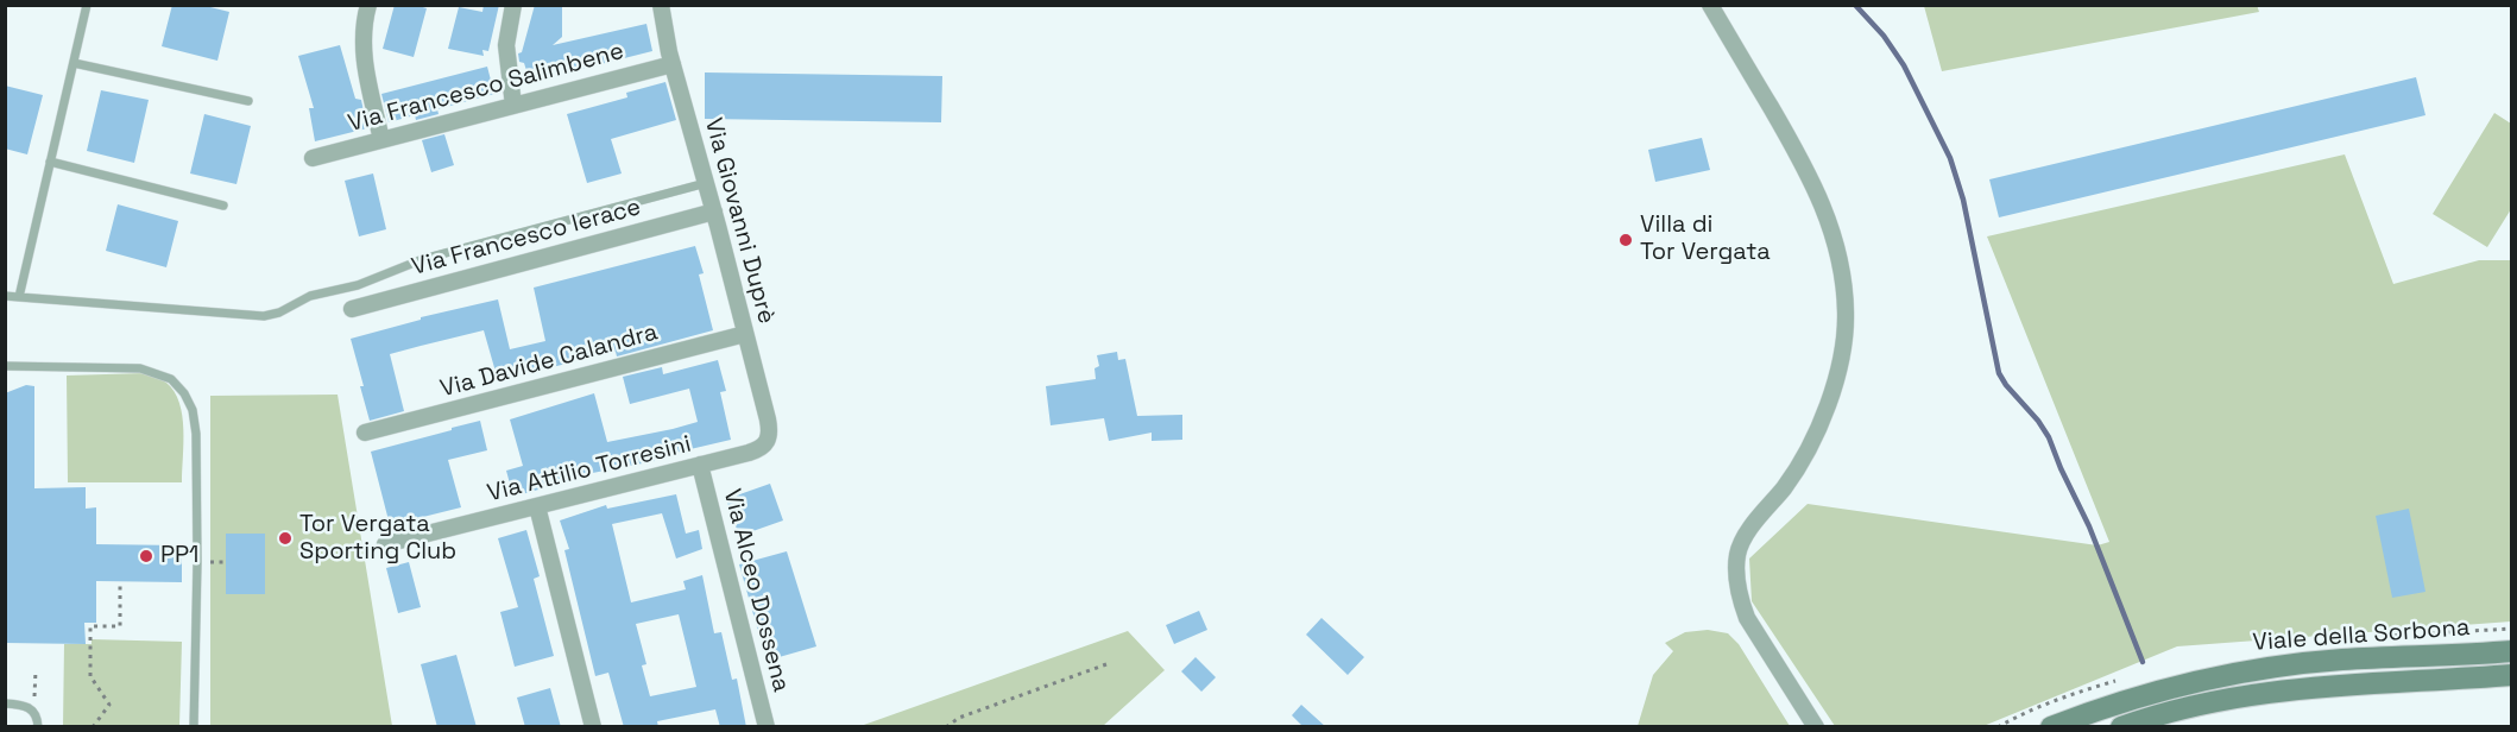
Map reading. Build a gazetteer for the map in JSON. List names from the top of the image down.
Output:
{
  "streets": {
    "street": [
      "Via Francesco Salimbene",
      "Via Giovanni Duprè",
      "Via Francesco Ierace",
      "Via Davide Calandra",
      "Via Attilio Torresini",
      "Via Alceo Dossena",
      "Viale della Sorbona"
    ]
  },
  "crossings": [
    ["Via Francesco Salimbene", "Via Giovanni Duprè"],
    ["Via Giovanni Duprè", "Via Francesco Ierace"],
    ["Via Giovanni Duprè", "Via Davide Calandra"],
    ["Via Giovanni Duprè", "Via Attilio Torresini"],
    ["Via Attilio Torresini", "Via Alceo Dossena"]
  ],
  "places": ["Villa di Tor Vergata", "Tor Vergata Sporting Club", "PP1"]
}
